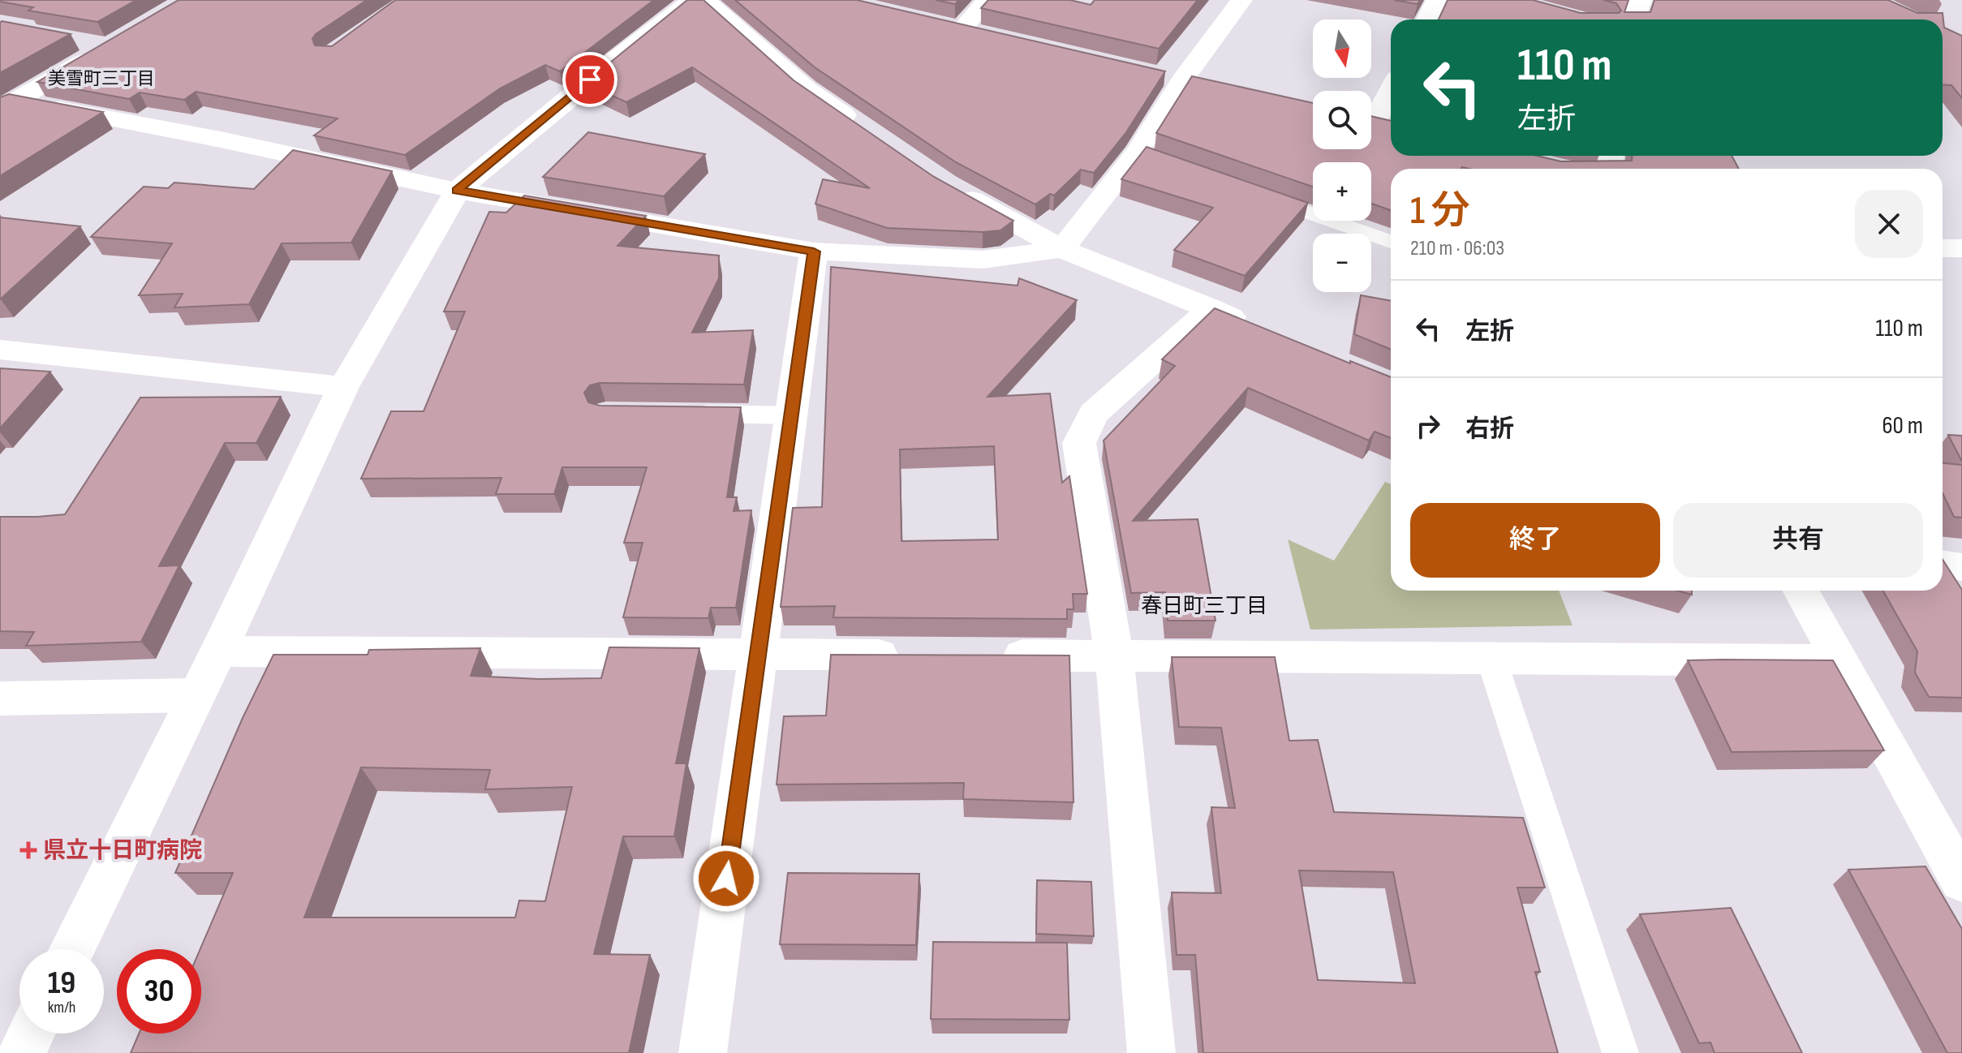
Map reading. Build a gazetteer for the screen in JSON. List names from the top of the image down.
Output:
{
  "districts": ["美雪町三丁目", "春日町三丁目"],
  "places": {
    "health": ["県立十日町病院"]
  },
  "north": "bottom",
  "page": {
    "map_buttons": ["+", "−"],
    "turn": ["110 m", "左折"],
    "heading": ["1 分", "210 m · 06:03"],
    "list": [
      {
        "name": "左折",
        "value": "110 m"
      },
      {
        "name": "右折",
        "value": "60 m"
      }
    ],
    "buttons": ["終了", "共有"],
    "speed": "19 km/h",
    "limit": "30"
  }
}
